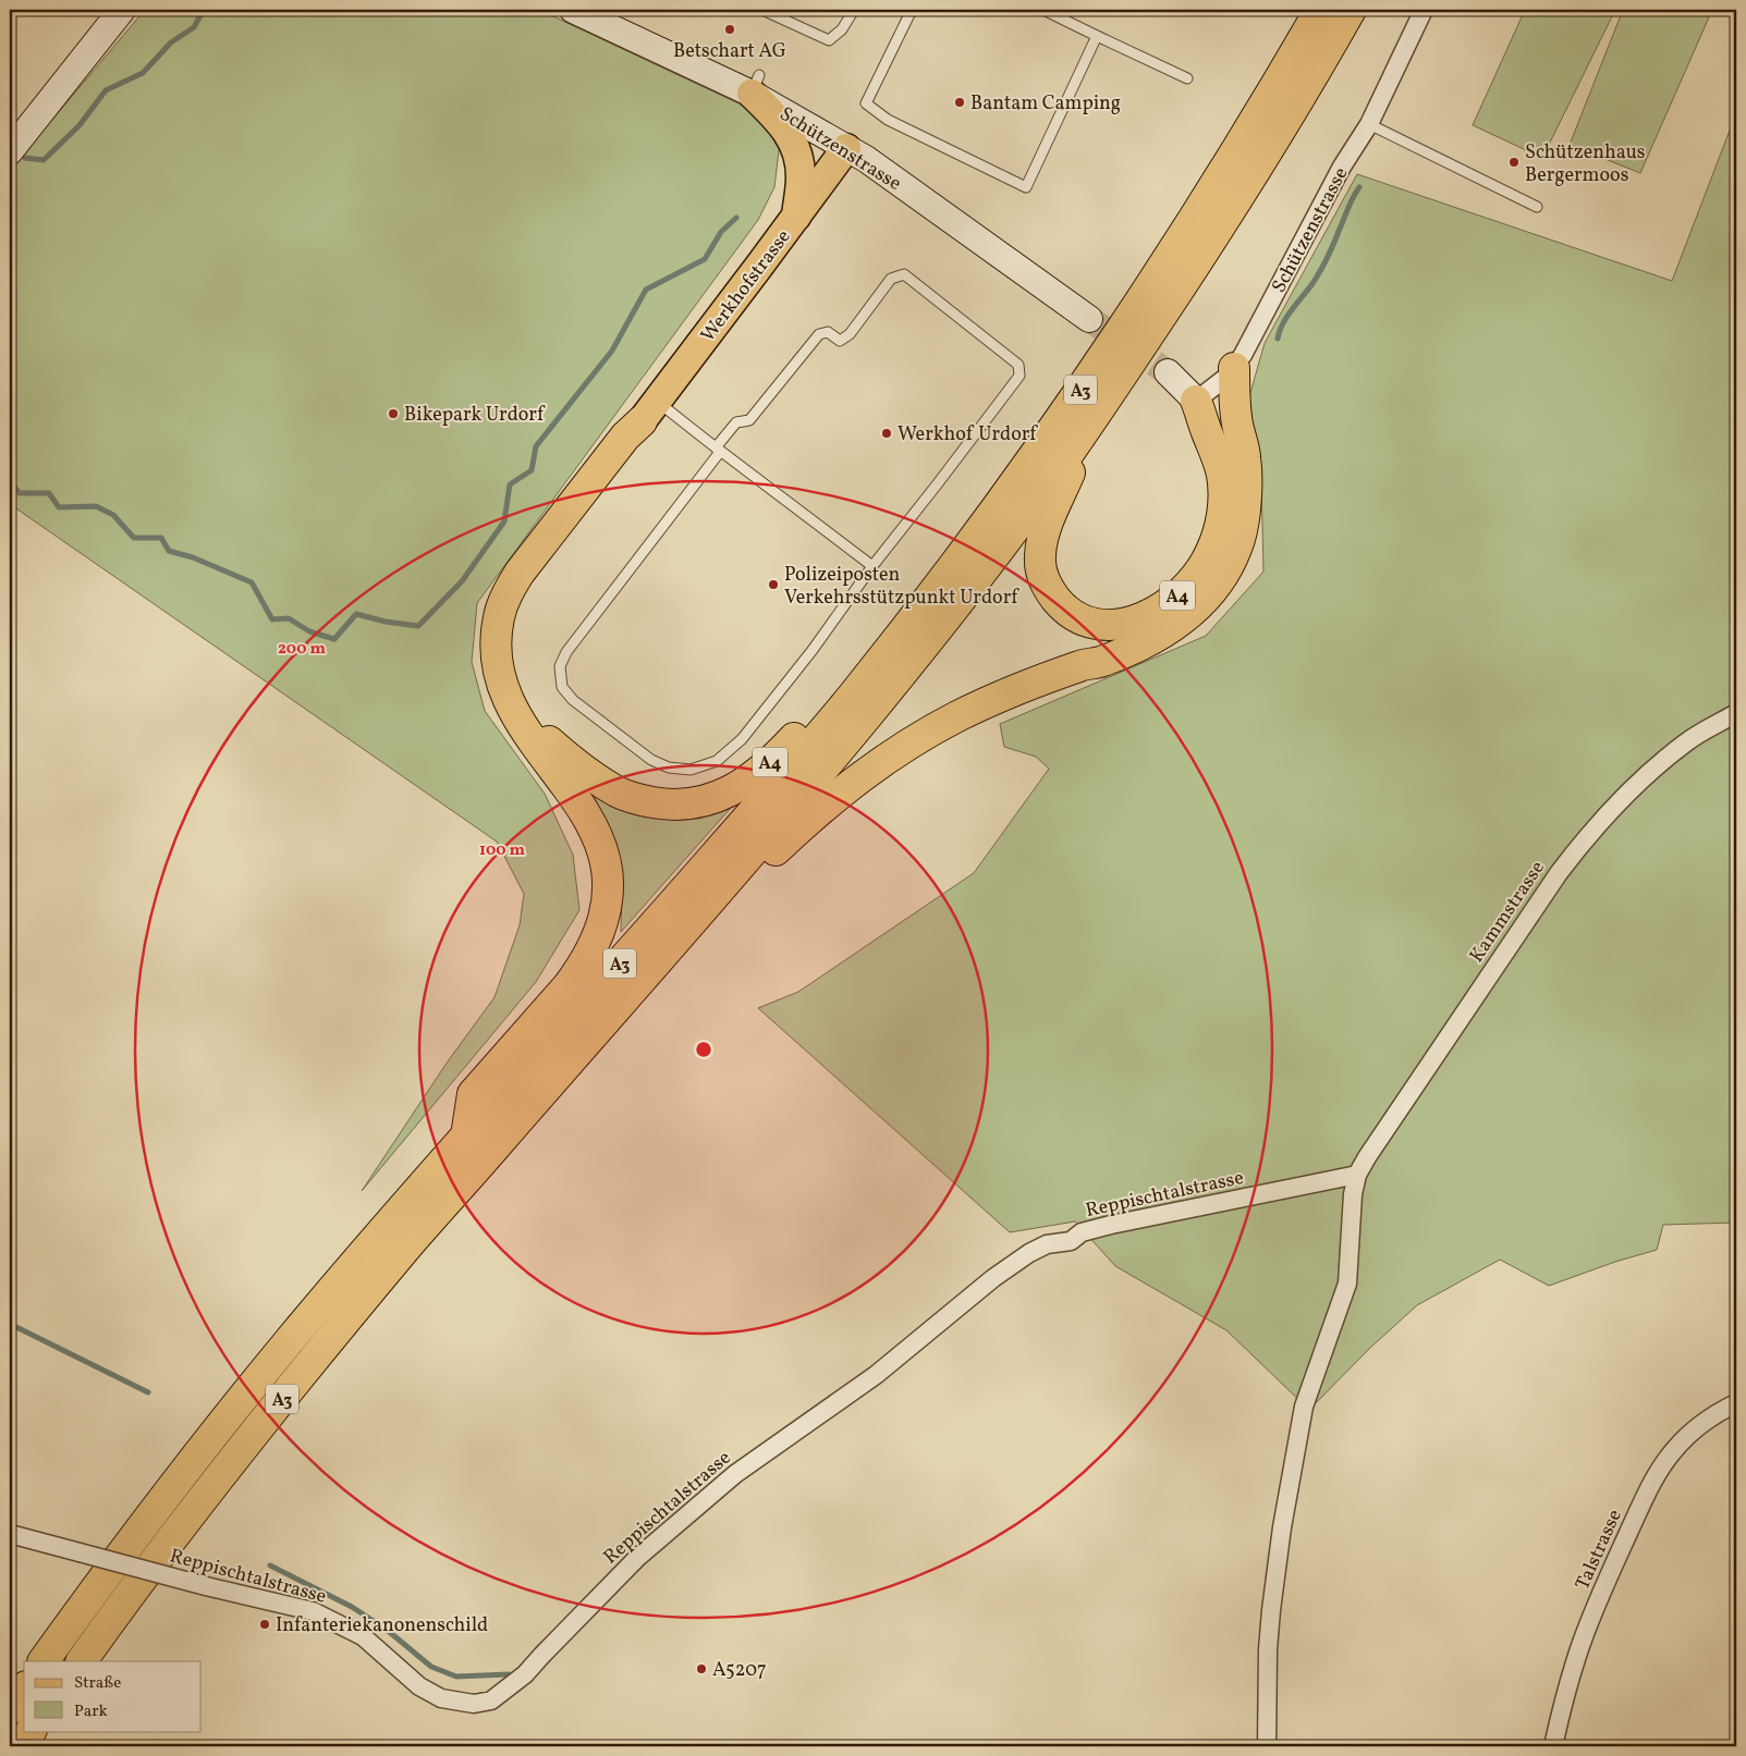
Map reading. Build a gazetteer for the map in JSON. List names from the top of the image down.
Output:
{
  "streets": {
    "highway": ["A3", "A4"],
    "main road": ["Schützenstrasse", "Werkhofstrasse"],
    "street": ["Kammstrasse", "Reppischtalstrasse", "Talstrasse"]
  },
  "crossings": [
    ["Schützenstrasse", "Werkhofstrasse"],
    ["Schützenstrasse", "A4"],
    ["A3", "A4"],
    ["Kammstrasse", "Reppischtalstrasse"]
  ],
  "places": [
    "Betschart AG",
    "Bantam Camping",
    "Schützenhaus Bergermoos",
    "Bikepark Urdorf",
    "Werkhof Urdorf",
    "Polizeiposten Verkehrsstützpunkt Urdorf",
    "Infanteriekanonenschild",
    "A5207"
  ],
  "legend": ["Straße", "Park"],
  "rings": ["200 m", "100 m"]
}
